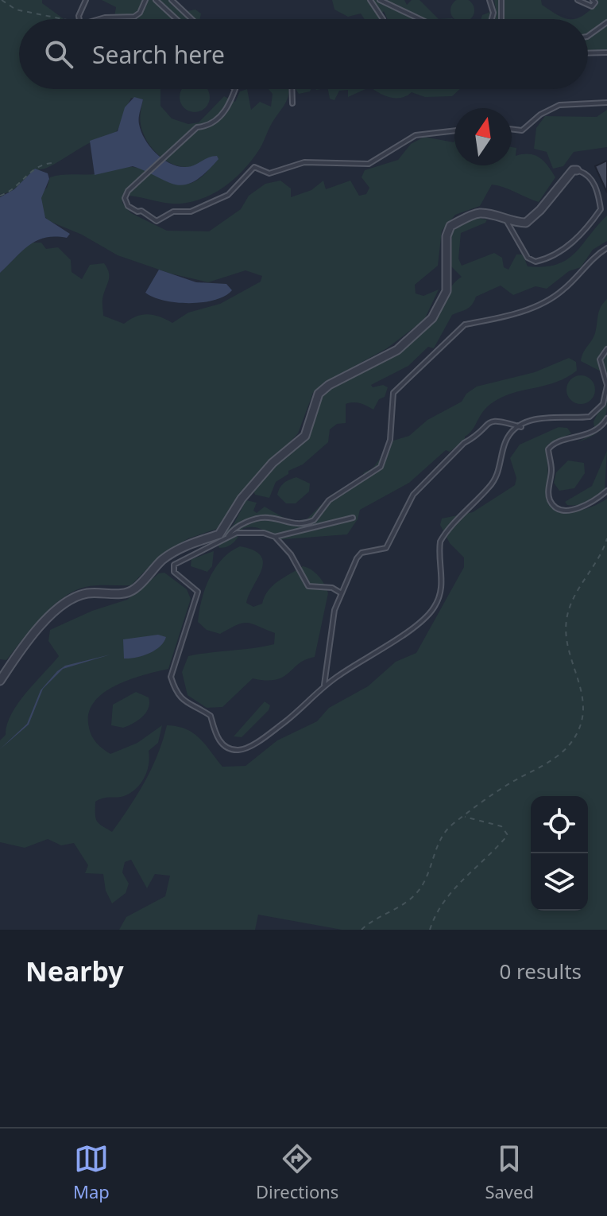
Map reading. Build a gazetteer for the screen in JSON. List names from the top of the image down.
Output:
{
  "north": "top",
  "page": {
    "search": "Search here",
    "heading": ["Nearby", "0 results"],
    "nav": ["Map", "Directions", "Saved"]
  }
}
